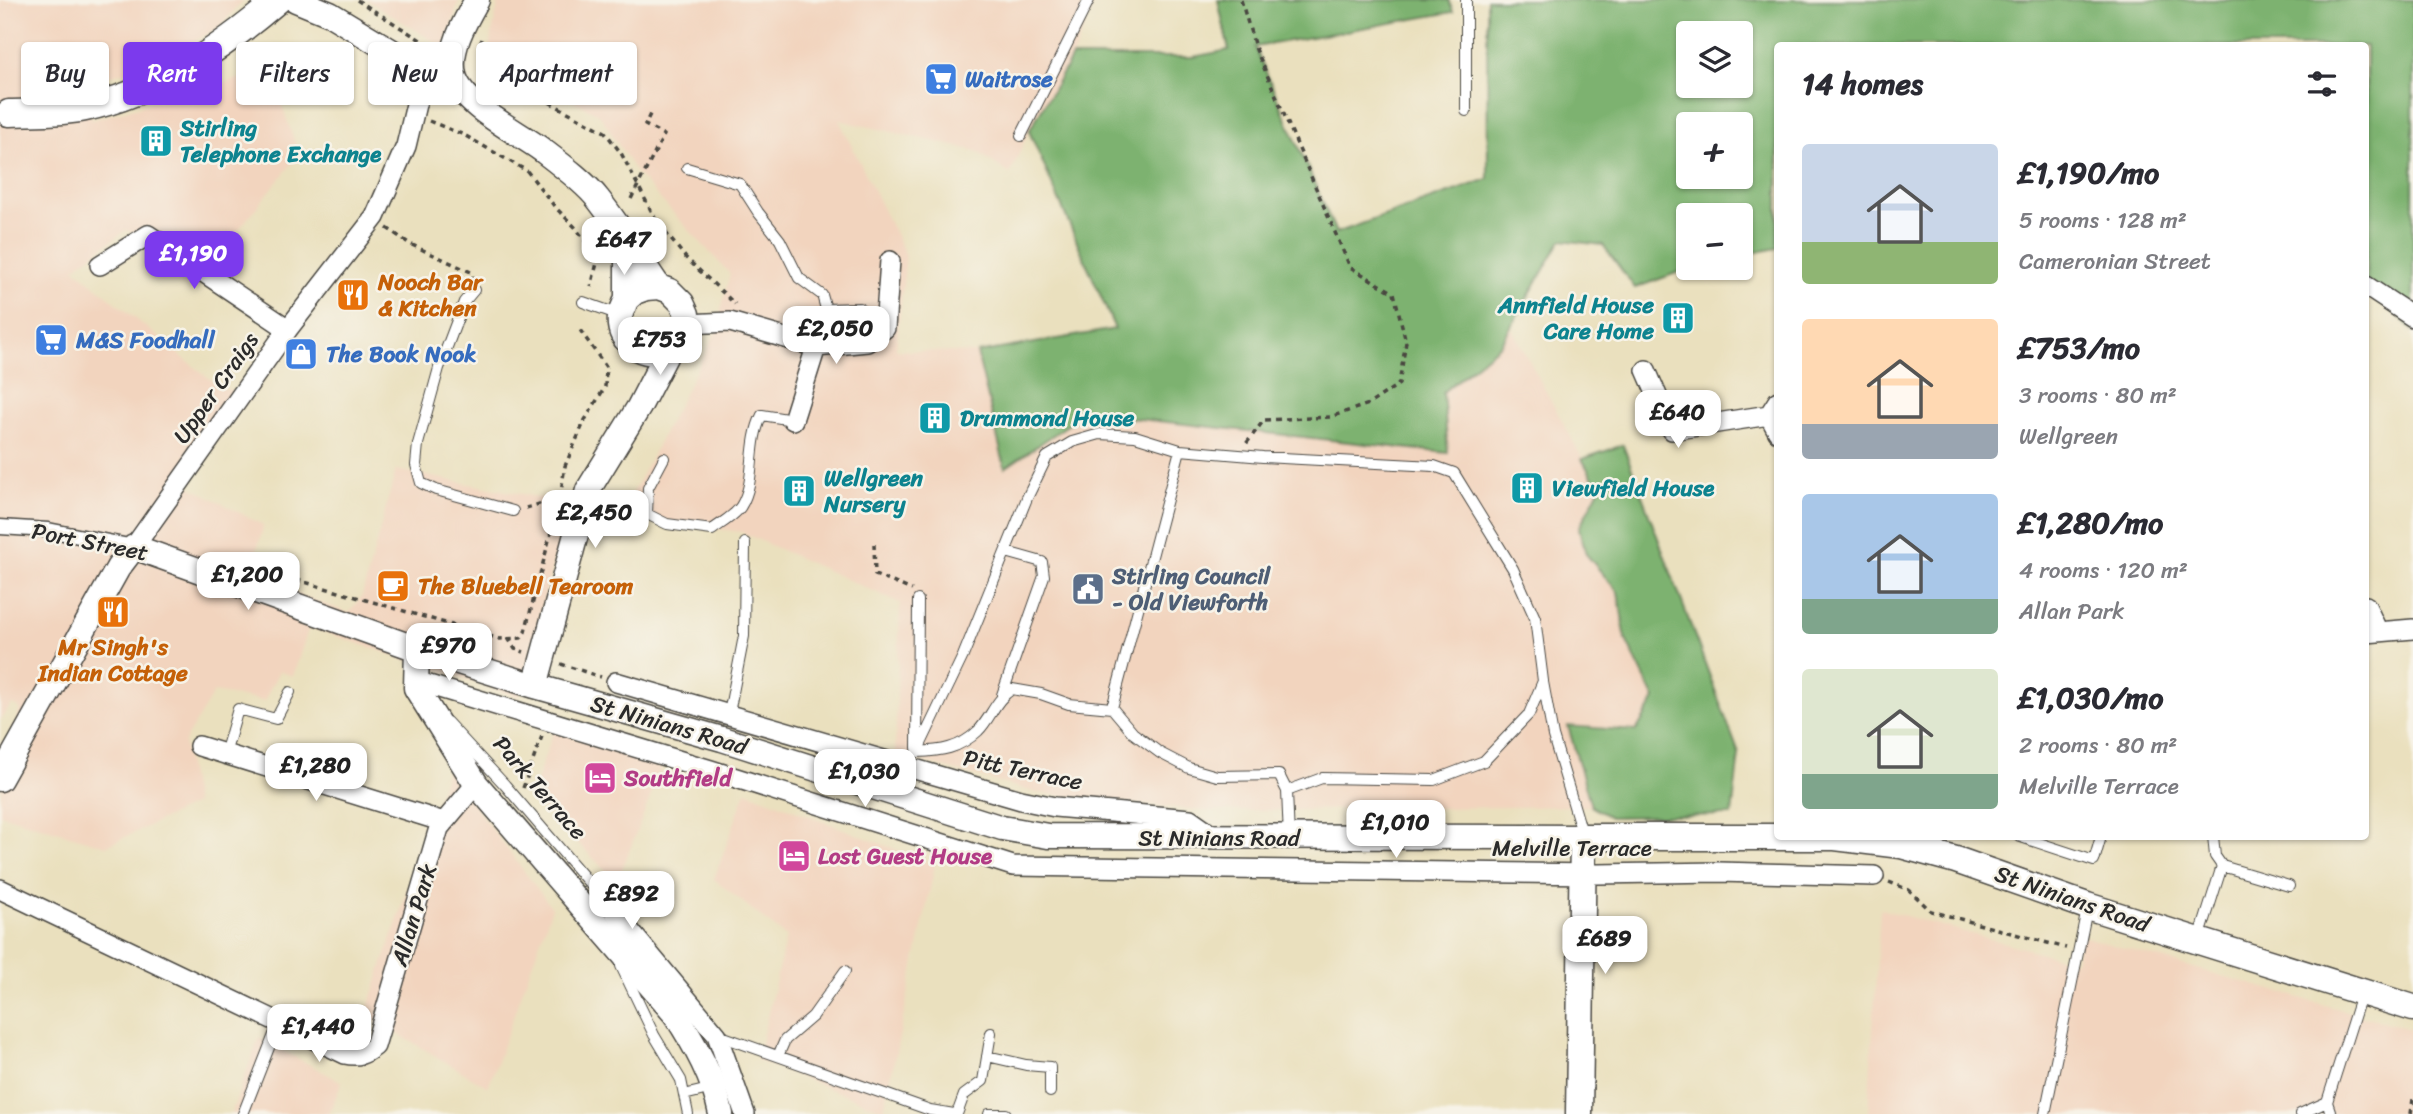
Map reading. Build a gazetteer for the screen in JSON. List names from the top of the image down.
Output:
{
  "streets": {
    "main road": ["St Ninians Road"],
    "street": [
      "Upper Craigs",
      "Port Street",
      "Pitt Terrace",
      "Park Terrace",
      "Melville Terrace",
      "Allan Park"
    ]
  },
  "crossings": [
    ["Upper Craigs", "Port Street"],
    ["Port Street", "St Ninians Road"],
    ["St Ninians Road", "Pitt Terrace"]
  ],
  "places": {
    "supermarket": ["Waitrose", "M&S Foodhall"],
    "building": [
      "Stirling Telephone Exchange",
      "Annfield House Care Home",
      "Drummond House",
      "Viewfield House",
      "Wellgreen Nursery"
    ],
    "restaurant": ["Nooch Bar & Kitchen", "Mr Singh's Indian Cottage"],
    "shop": ["The Book Nook"],
    "cafe": ["The Bluebell Tearoom"],
    "public building": ["Stirling Council - Old Viewforth"],
    "hotel": ["Southfield", "Lost Guest House"]
  },
  "page": {
    "map_buttons": ["+", "−"],
    "chip": [
      "Buy",
      "Rent",
      "Filters",
      "New",
      "Apartment"
    ],
    "heading": "14 homes",
    "list": [
      {
        "name": "£1,190/mo",
        "note": "5 rooms · 128 m² · Cameronian Street"
      },
      {
        "name": "£753/mo",
        "note": "3 rooms · 80 m² · Wellgreen"
      },
      {
        "name": "£1,280/mo",
        "note": "4 rooms · 120 m² · Allan Park"
      },
      {
        "name": "£1,030/mo",
        "note": "2 rooms · 80 m² · Melville Terrace"
      }
    ],
    "price": [
      "£647",
      "£1,190",
      "£2,050",
      "£753",
      "£640",
      "£2,450",
      "£1,200",
      "£970",
      "£1,280",
      "£1,030",
      "£1,010",
      "£892",
      "£689",
      "£1,440"
    ]
  }
}
